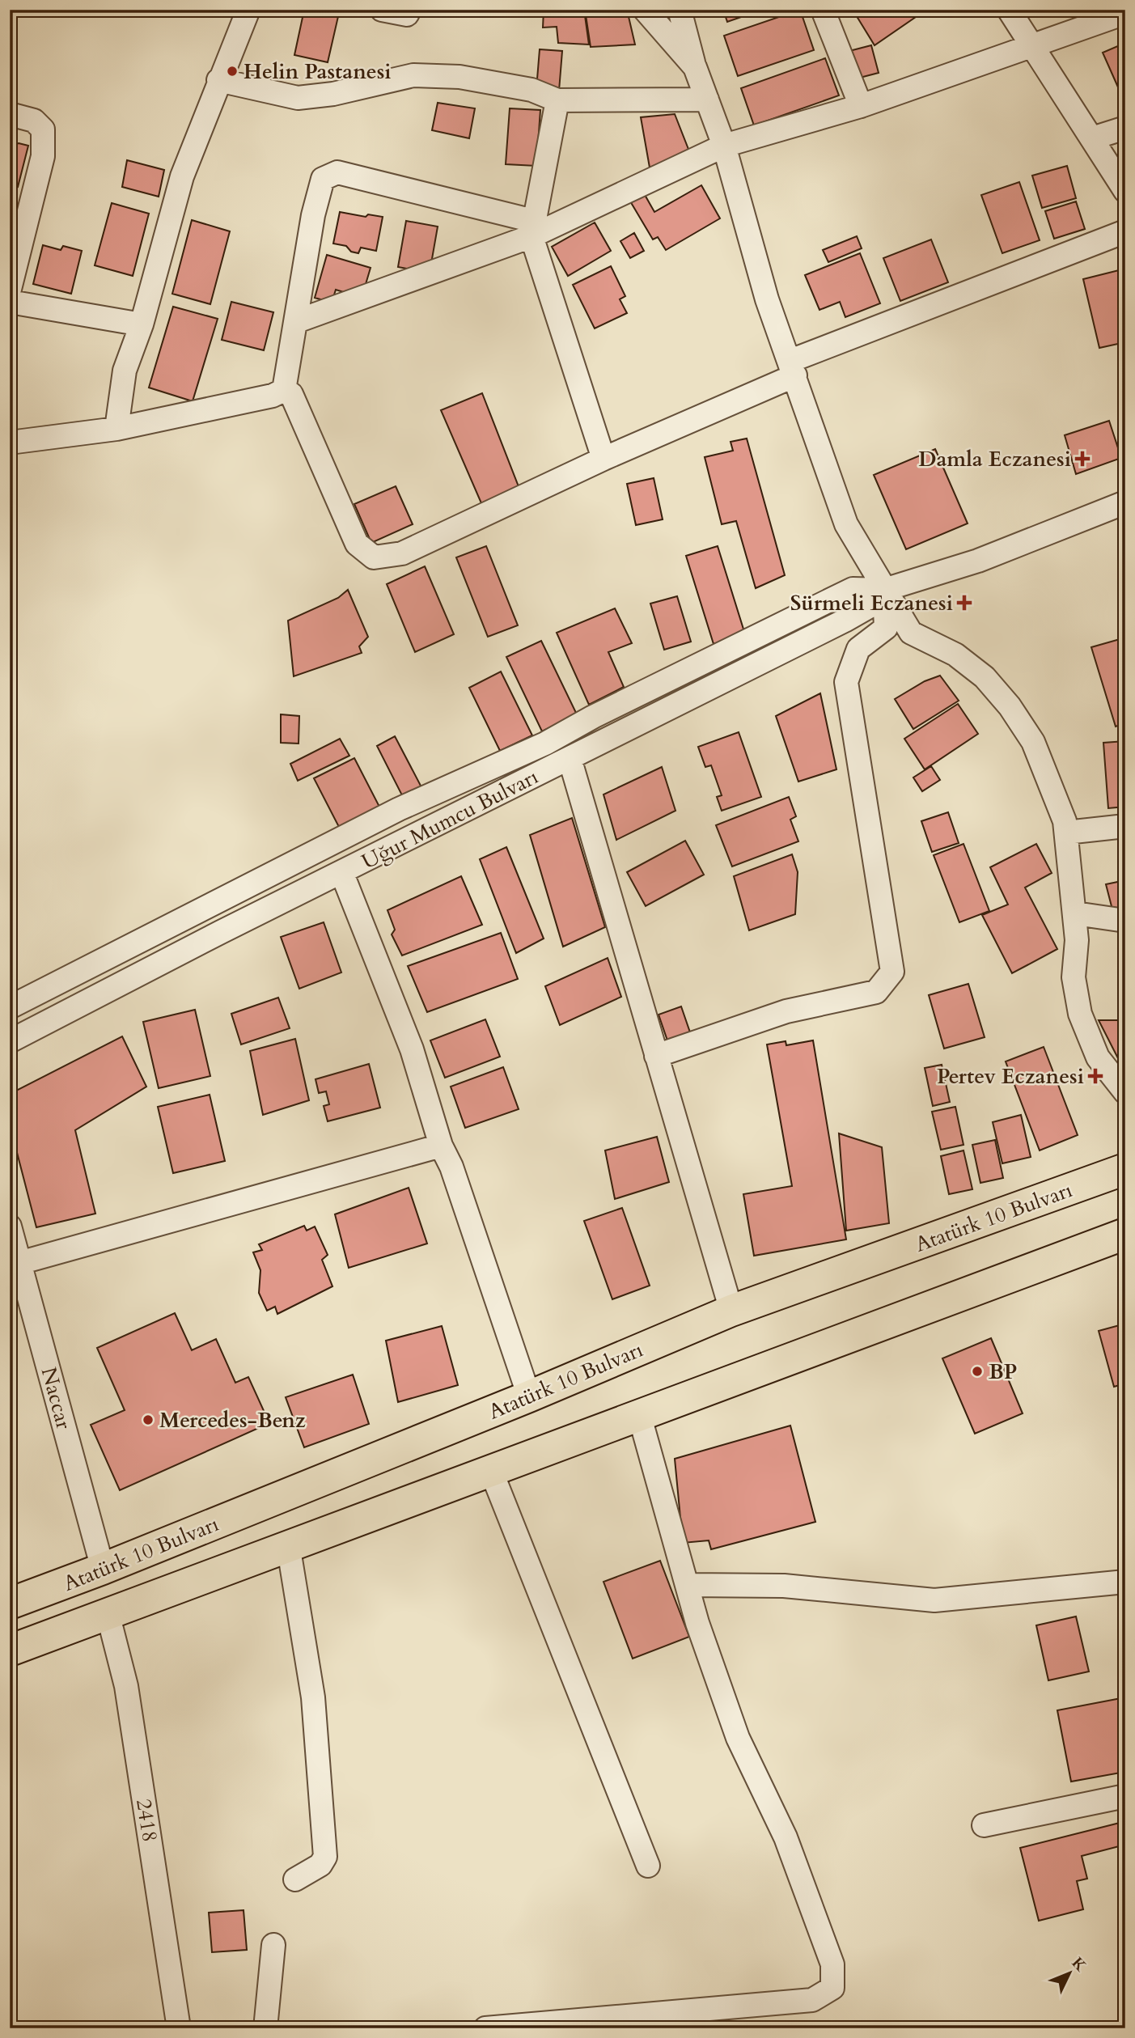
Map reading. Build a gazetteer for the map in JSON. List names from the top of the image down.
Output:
{
  "streets": {
    "highway": ["Atatürk 10 Bulvarı"],
    "street": ["Uğur Mumcu Bulvarı", "Naccar", "2418"]
  },
  "crossings": [
    ["Atatürk 10 Bulvarı", "Naccar"],
    ["Atatürk 10 Bulvarı", "2418"]
  ],
  "places": {
    "other": ["Helin Pastanesi", "BP", "Mercedes-Benz"],
    "health": ["Damla Eczanesi", "Sürmeli Eczanesi", "Pertev Eczanesi"]
  },
  "north": "top right"
}
